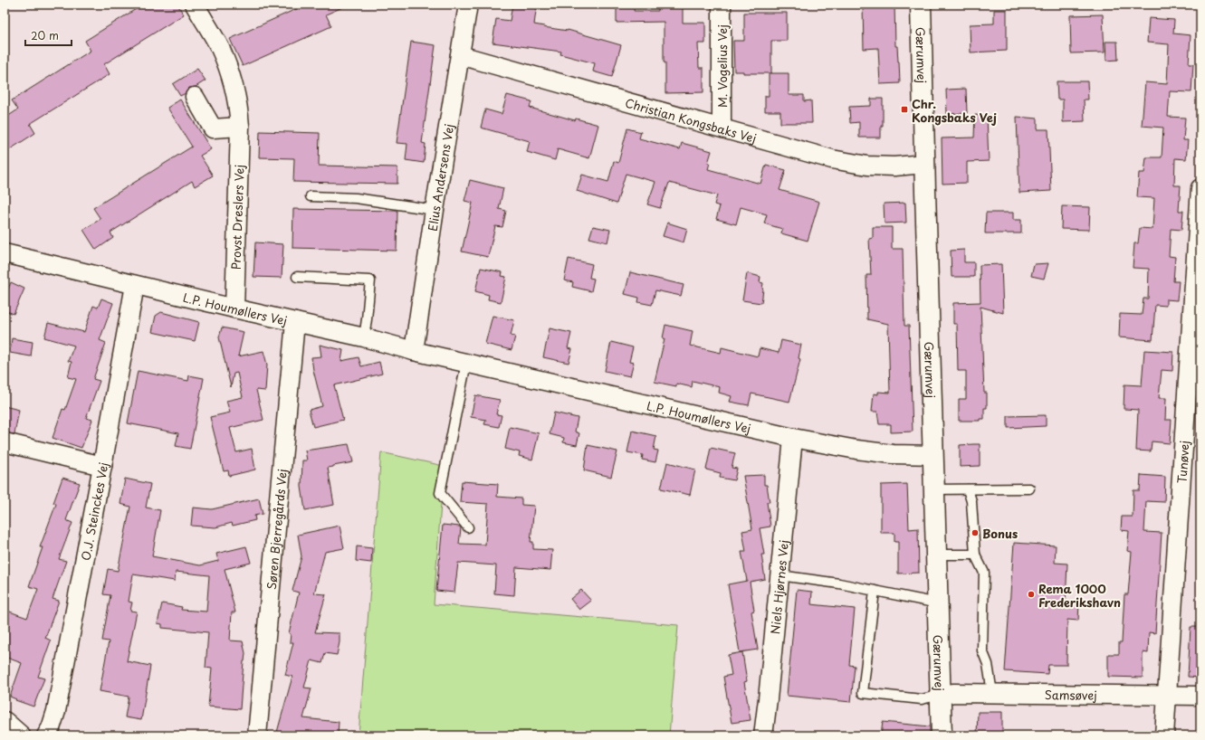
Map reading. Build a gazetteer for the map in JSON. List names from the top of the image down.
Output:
{
  "streets": {
    "main road": ["Gærumvej"],
    "street": [
      "M. Vogelius Vej",
      "Christian Kongsbaks Vej",
      "Elius Andersens Vej",
      "Provst Dreslers Vej",
      "L.P. Houmøllers Vej",
      "Tunøvej",
      "O.J. Steinckes Vej",
      "Søren Bjerregårds Vej",
      "Niels Hjørnes Vej",
      "Samsøvej"
    ]
  },
  "crossings": [
    ["Gærumvej", "Christian Kongsbaks Vej"],
    ["Gærumvej", "L.P. Houmøllers Vej"],
    ["Gærumvej", "Samsøvej"],
    ["M. Vogelius Vej", "Christian Kongsbaks Vej"],
    ["Christian Kongsbaks Vej", "Elius Andersens Vej"],
    ["Elius Andersens Vej", "L.P. Houmøllers Vej"],
    ["Provst Dreslers Vej", "L.P. Houmøllers Vej"],
    ["L.P. Houmøllers Vej", "O.J. Steinckes Vej"],
    ["L.P. Houmøllers Vej", "Søren Bjerregårds Vej"],
    ["L.P. Houmøllers Vej", "Niels Hjørnes Vej"],
    ["Tunøvej", "Samsøvej"]
  ],
  "places": {
    "transit": ["Chr. Kongsbaks Vej"],
    "other": ["Bonus", "Rema 1000 Frederikshavn"]
  },
  "scale_bar": "20 m"
}
